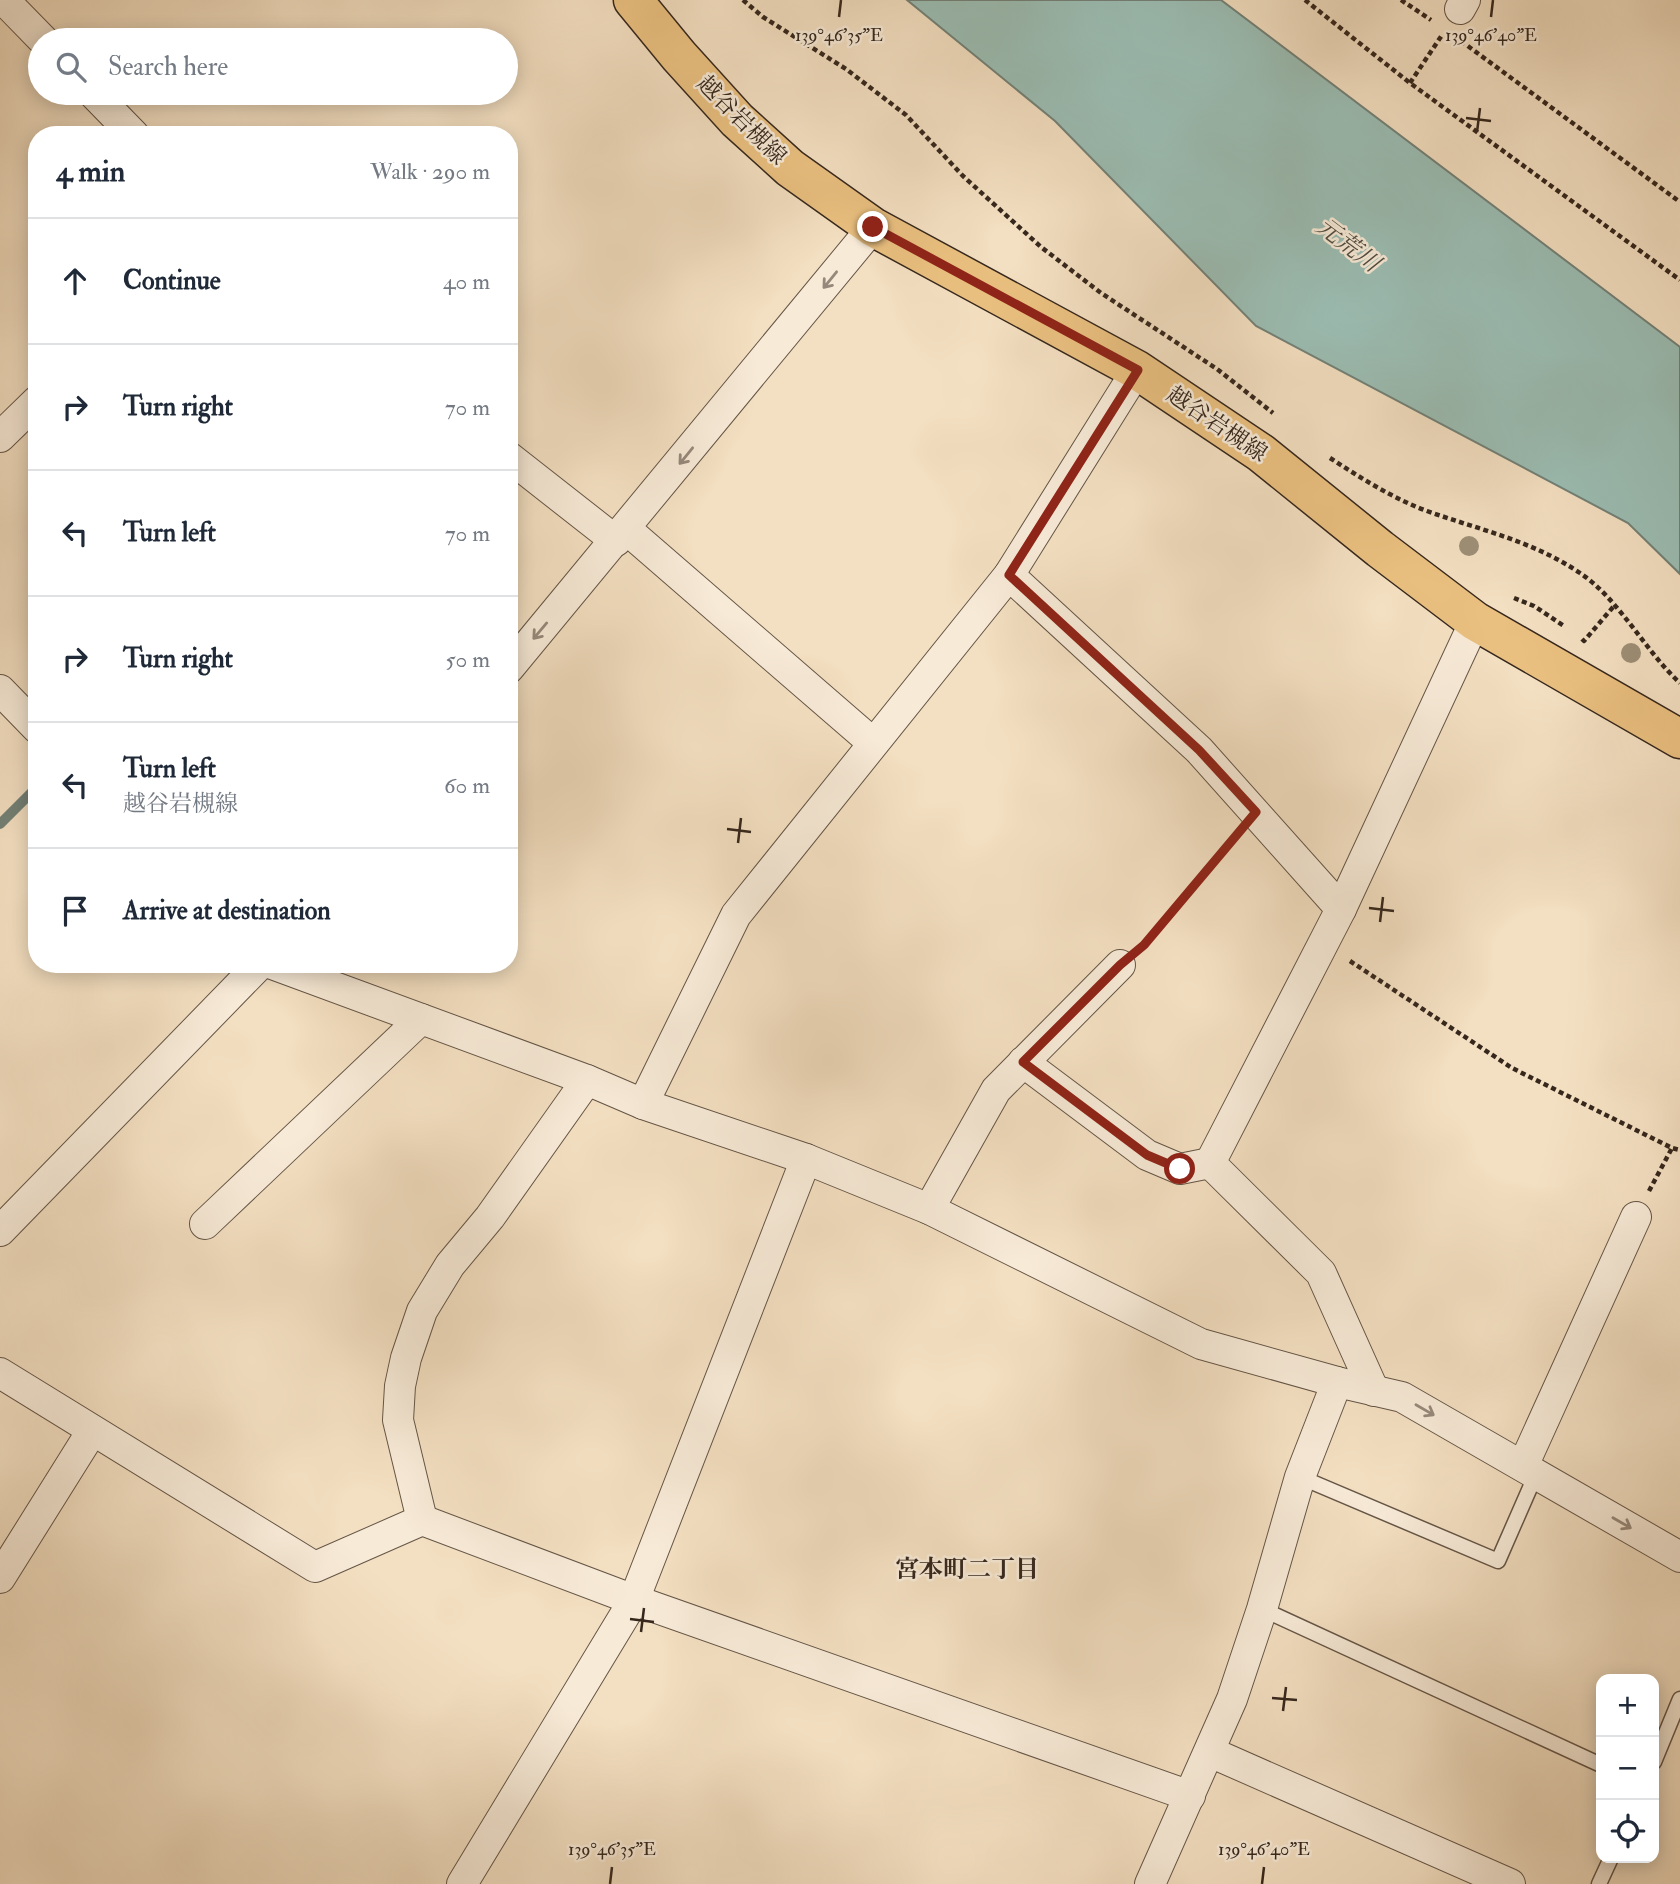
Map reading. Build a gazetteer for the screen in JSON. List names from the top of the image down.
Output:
{
  "streets": {
    "main road": ["越谷岩槻線"]
  },
  "districts": ["宮本町二丁目"],
  "water": ["元荒川"],
  "page": {
    "search": "Search here",
    "heading": ["4 min", "Walk · 290 m"],
    "list": [
      ["Continue", "40 m"],
      ["Turn right", "70 m"],
      ["Turn left", "70 m"],
      ["Turn right", "50 m"],
      ["Turn left", "越谷岩槻線", "60 m"],
      "Arrive at destination"
    ],
    "map_buttons": ["+", "−"]
  },
  "coordinates": ["139°46'35\"E", "139°46'40\"E"]
}
